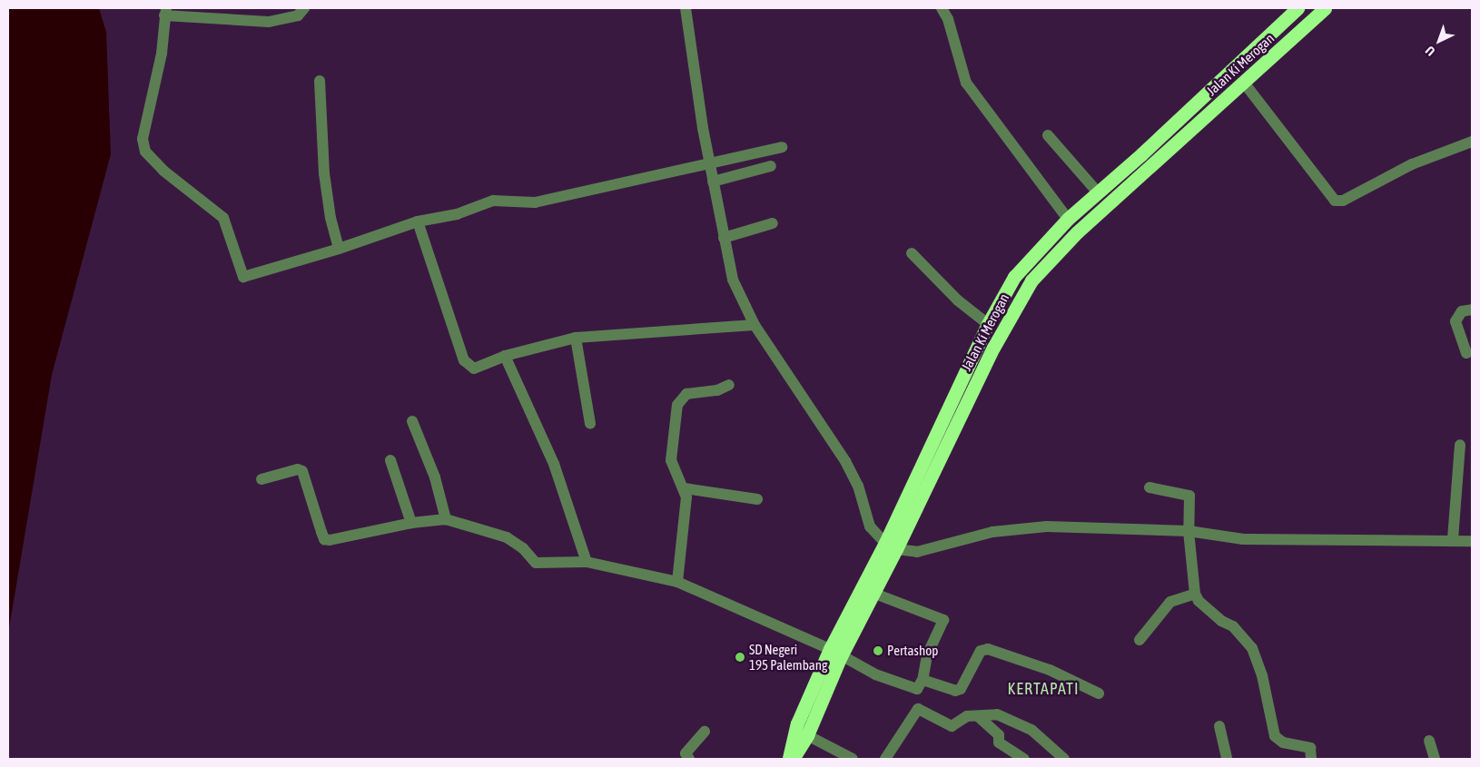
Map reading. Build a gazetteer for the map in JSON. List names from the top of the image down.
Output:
{
  "streets": {
    "highway": ["Jalan Ki Merogan"]
  },
  "districts": ["KERTAPATI"],
  "places": ["Pertashop", "SD Negeri 195 Palembang"],
  "north": "bottom left"
}
